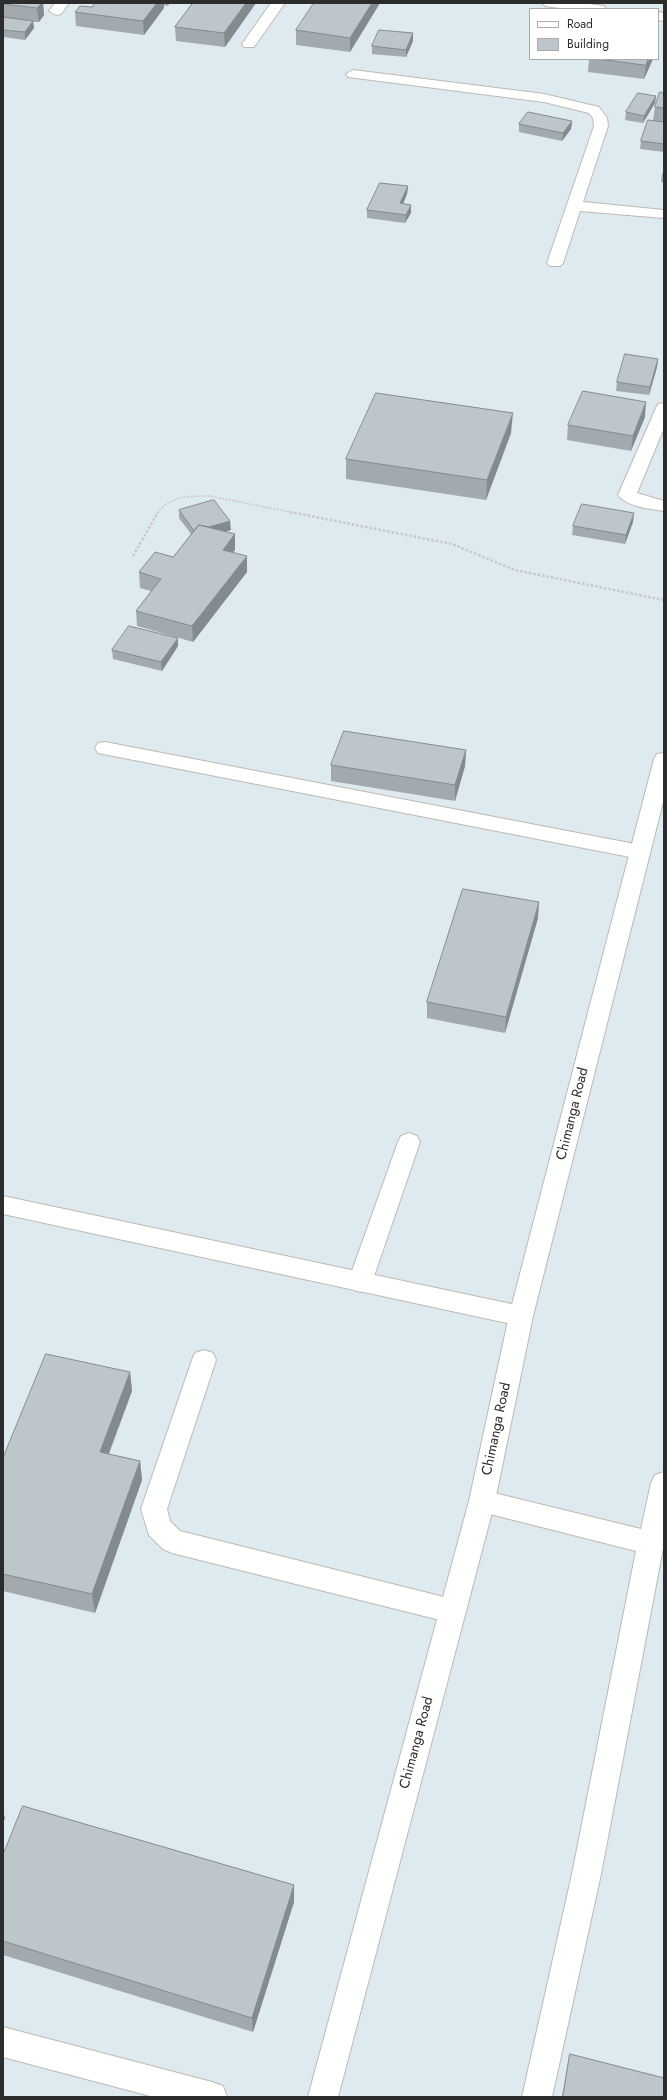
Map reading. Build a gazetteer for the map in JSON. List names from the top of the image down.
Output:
{
  "streets": {
    "street": ["Chimanga Road"]
  },
  "legend": ["Road", "Building"]
}
